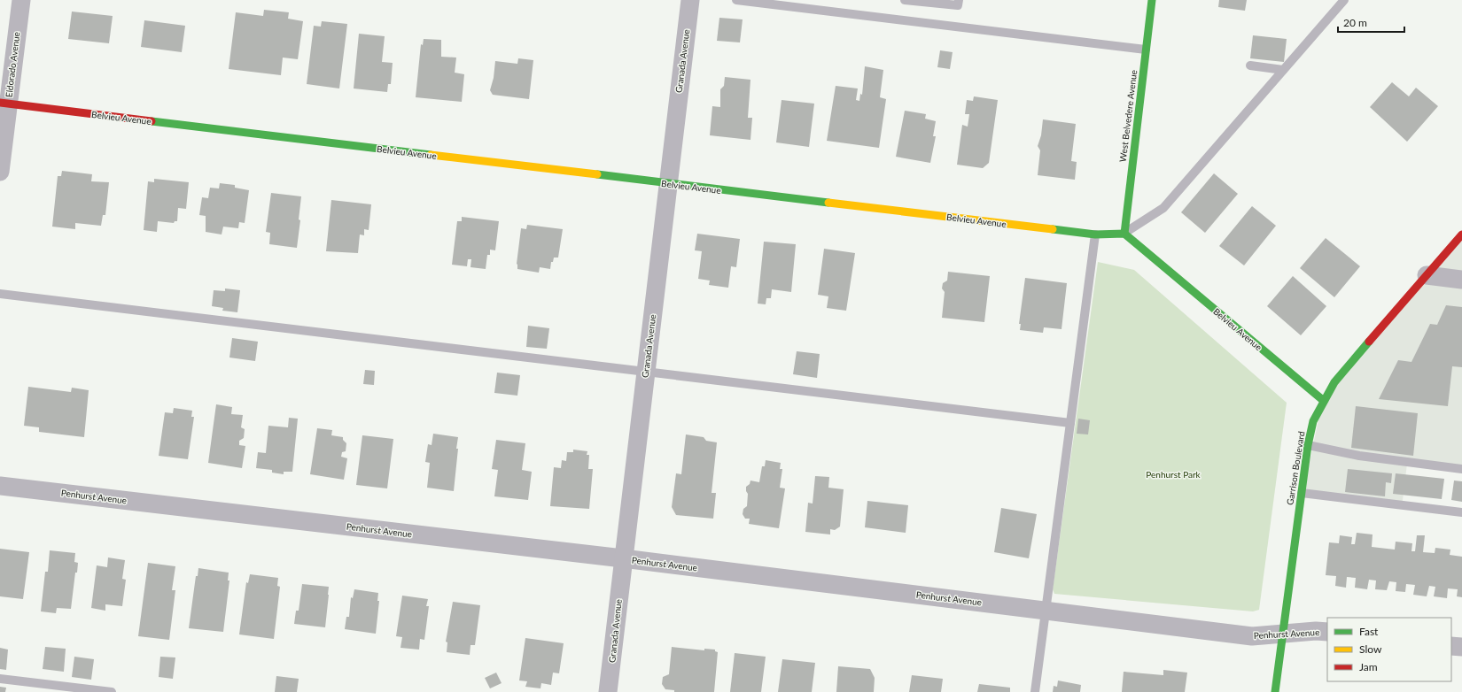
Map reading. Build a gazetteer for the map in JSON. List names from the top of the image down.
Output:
{
  "streets": {
    "street": [
      "Granada Avenue",
      "Eldorado Avenue",
      "West Belvedere Avenue",
      "Belvieu Avenue",
      "Garrison Boulevard",
      "Penhurst Avenue"
    ]
  },
  "crossings": [
    ["Granada Avenue", "Belvieu Avenue"],
    ["Granada Avenue", "Penhurst Avenue"],
    ["Eldorado Avenue", "Belvieu Avenue"],
    ["West Belvedere Avenue", "Belvieu Avenue"],
    ["Belvieu Avenue", "Garrison Boulevard"],
    ["Garrison Boulevard", "Penhurst Avenue"]
  ],
  "parks": ["Penhurst Park"],
  "legend": ["Fast", "Slow", "Jam"],
  "scale_bar": "20 m"
}
